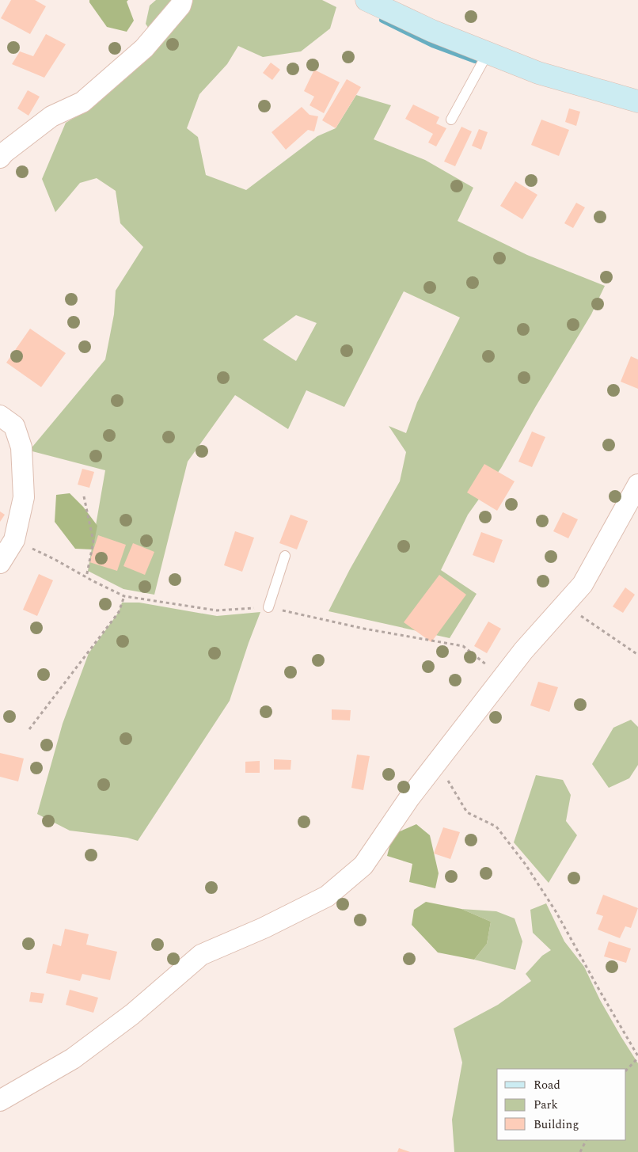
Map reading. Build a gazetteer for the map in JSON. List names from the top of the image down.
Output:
{
  "legend": ["Road", "Park", "Building"]
}
